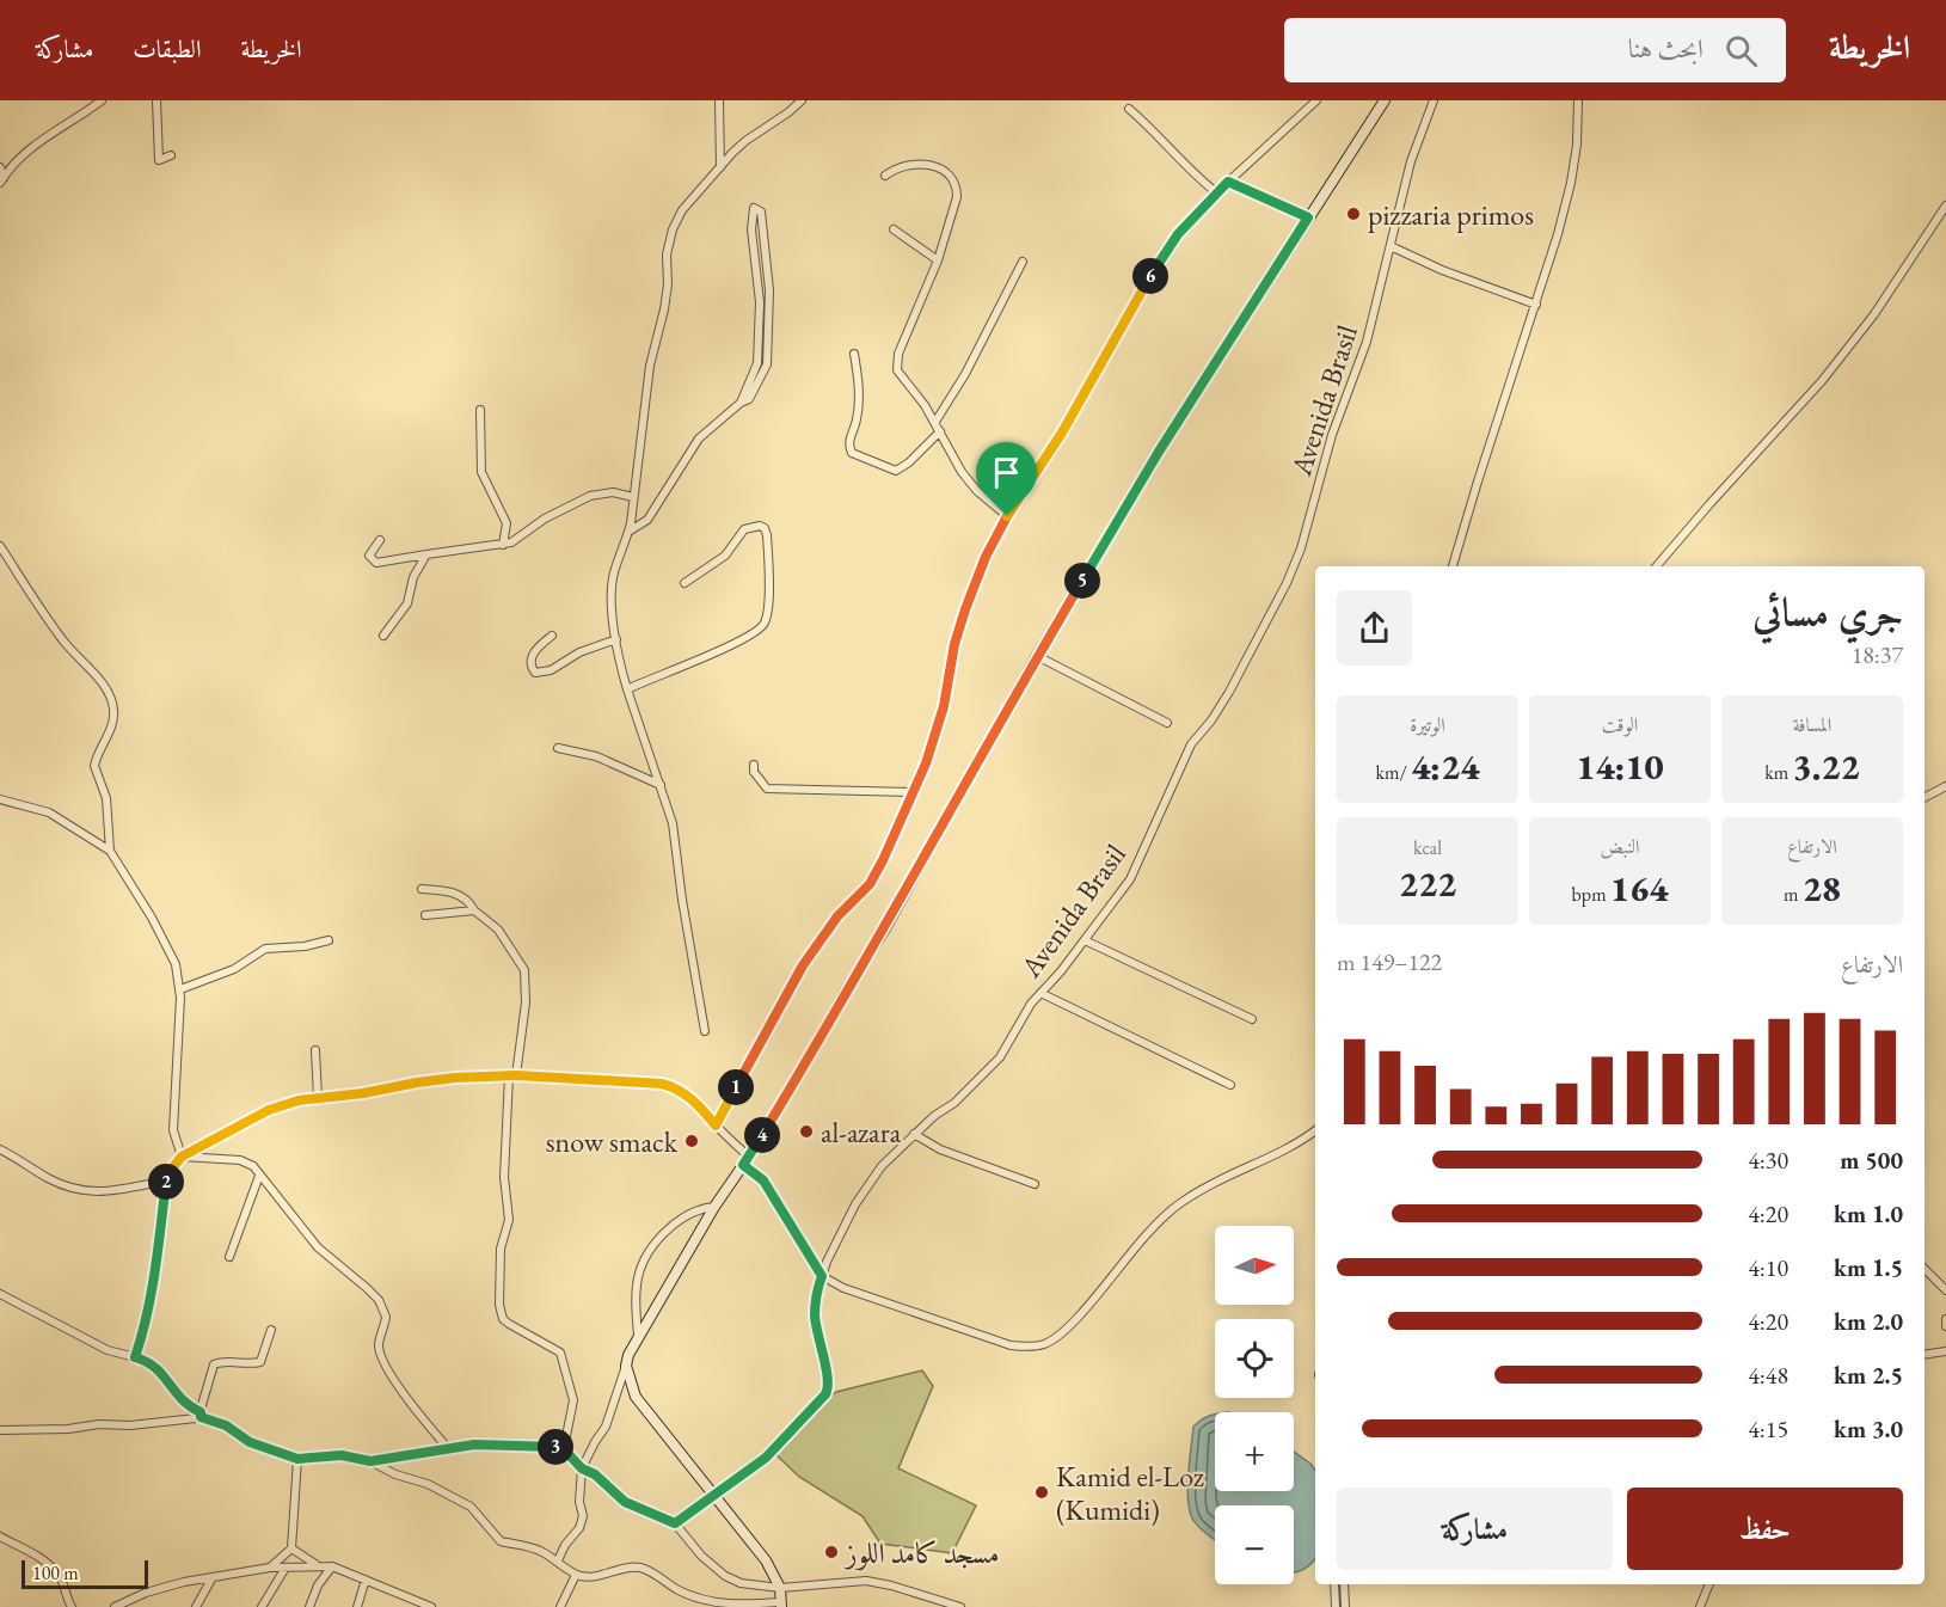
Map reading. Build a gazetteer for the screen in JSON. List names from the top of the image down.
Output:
{
  "streets": {
    "street": ["Avenida Brasil"]
  },
  "places": [
    "pizzaria primos",
    "al-azara",
    "snow smack",
    "Kamid el-Loz (Kumidi)",
    "مسجد كامد اللوز"
  ],
  "scale_bar": "100 m",
  "north": "right",
  "page": {
    "header": "الخريطة",
    "search": "ابحث هنا",
    "nav": ["الخريطة", "الطبقات", "مشاركة"],
    "pins": [
      "6",
      "5",
      "1",
      "4",
      "2",
      "3"
    ],
    "heading": ["جري مسائي", "18:37"],
    "stats": [
      ["المسافة", "3.22 km"],
      ["الوقت", "14:10"],
      ["الوتيرة", "4:24 /km"],
      ["الارتفاع", "28 m"],
      ["النبض", "164 bpm"],
      ["kcal", "222"]
    ],
    "chart": ["الارتفاع", "122–149 m"],
    "list": [
      {
        "name": "500 m",
        "note": "4:30"
      },
      {
        "name": "1.0 km",
        "note": "4:20"
      },
      {
        "name": "1.5 km",
        "note": "4:10"
      },
      {
        "name": "2.0 km",
        "note": "4:20"
      },
      {
        "name": "2.5 km",
        "note": "4:48"
      },
      {
        "name": "3.0 km",
        "note": "4:15"
      }
    ],
    "map_buttons": ["+", "−"],
    "buttons": ["حفظ", "مشاركة"],
    "scale": "100 m"
  }
}
